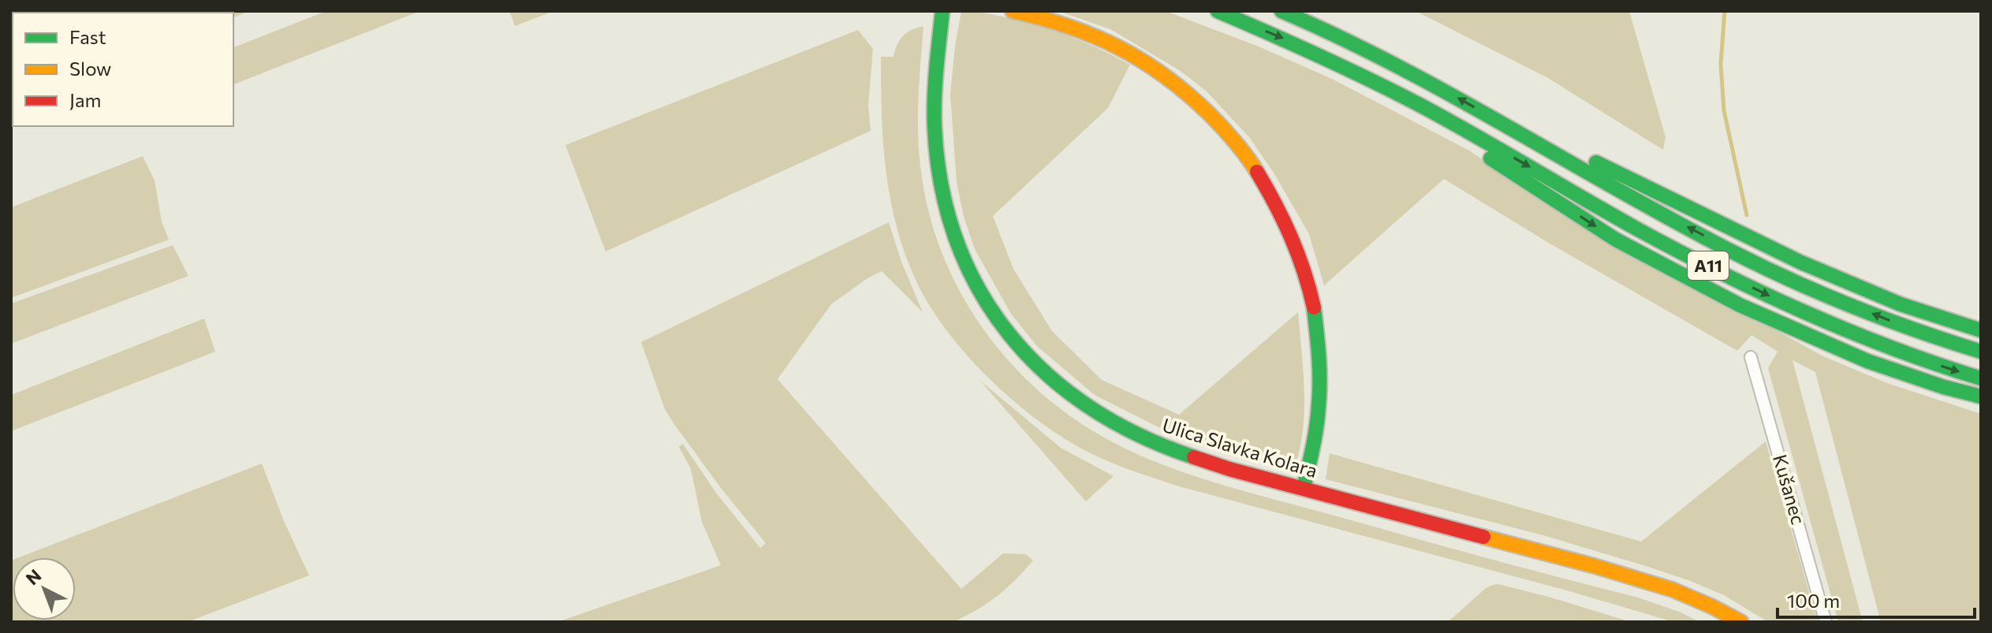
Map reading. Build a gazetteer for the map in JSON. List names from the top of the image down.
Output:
{
  "streets": {
    "main road": ["A11", "Ulica Slavka Kolara"],
    "street": ["Kušanec"]
  },
  "legend": ["Fast", "Slow", "Jam"],
  "scale_bar": "100 m",
  "north": "top left"
}
